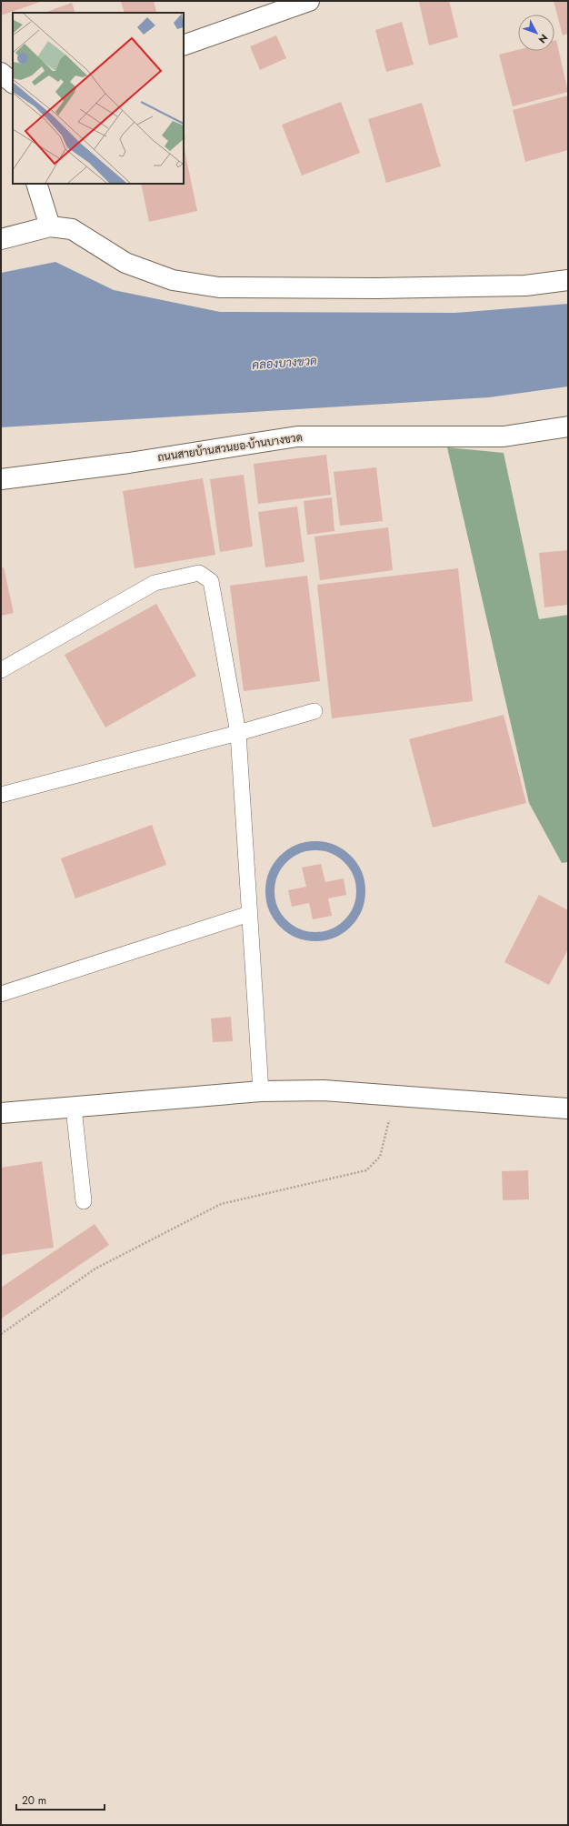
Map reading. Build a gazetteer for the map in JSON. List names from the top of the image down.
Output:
{
  "streets": {
    "street": ["ถนนสายบ้านสวนยอ-บ้านบางขวด"]
  },
  "water": ["คลองบางขวด"],
  "scale_bar": "20 m",
  "north": "bottom right"
}
